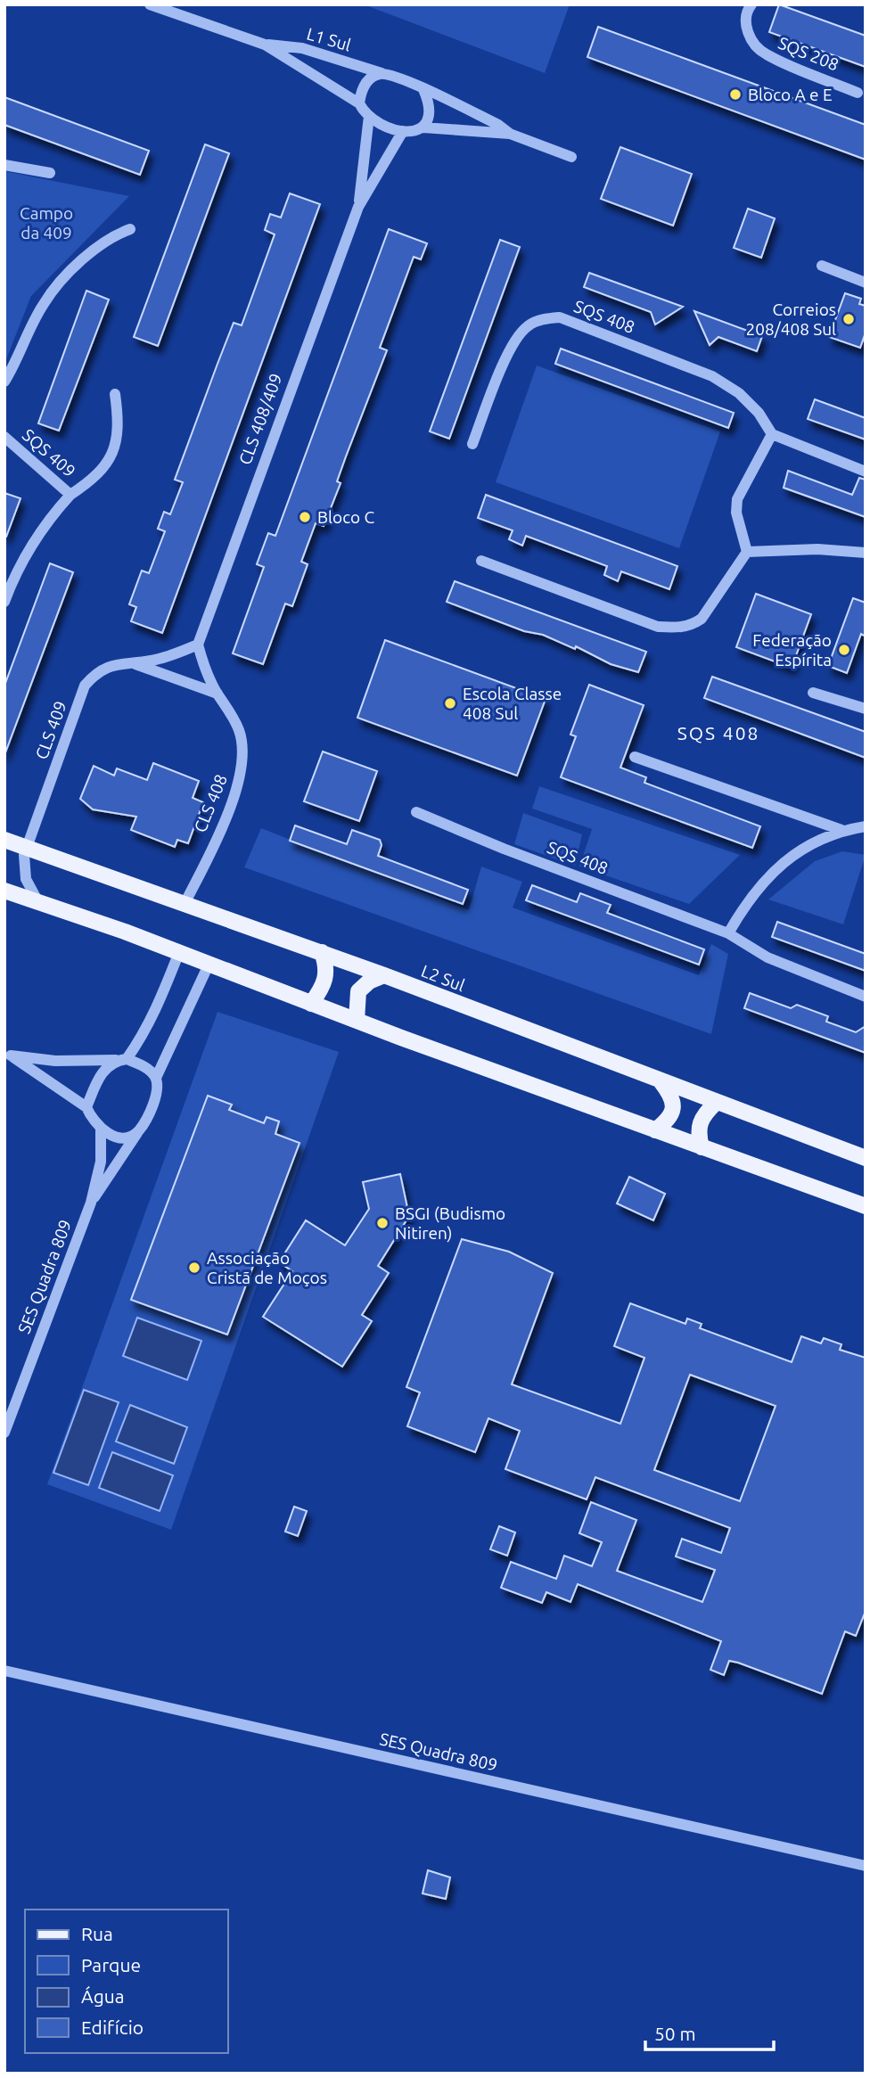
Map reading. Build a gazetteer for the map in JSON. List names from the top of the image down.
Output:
{
  "streets": {
    "main road": ["L2 Sul"],
    "street": [
      "L1 Sul",
      "SQS 208",
      "SQS 408",
      "CLS 408/409",
      "SQS 409",
      "CLS 409",
      "CLS 408",
      "SES Quadra 809"
    ]
  },
  "crossings": [
    ["L1 Sul", "CLS 408/409"],
    ["CLS 408/409", "CLS 409"],
    ["CLS 408/409", "CLS 408"],
    ["CLS 409", "CLS 408"],
    ["CLS 409", "L2 Sul"],
    ["CLS 408", "L2 Sul"]
  ],
  "districts": ["SQS 408"],
  "parks": ["Campo da 409"],
  "places": [
    "Bloco A e E",
    "Correios 208/408 Sul",
    "Bloco C",
    "Federação Espírita",
    "Escola Classe 408 Sul",
    "BSGI (Budismo Nitiren)",
    "Associação Cristã de Moços"
  ],
  "legend": [
    "Rua",
    "Parque",
    "Água",
    "Edifício"
  ],
  "scale_bar": "50 m"
}
